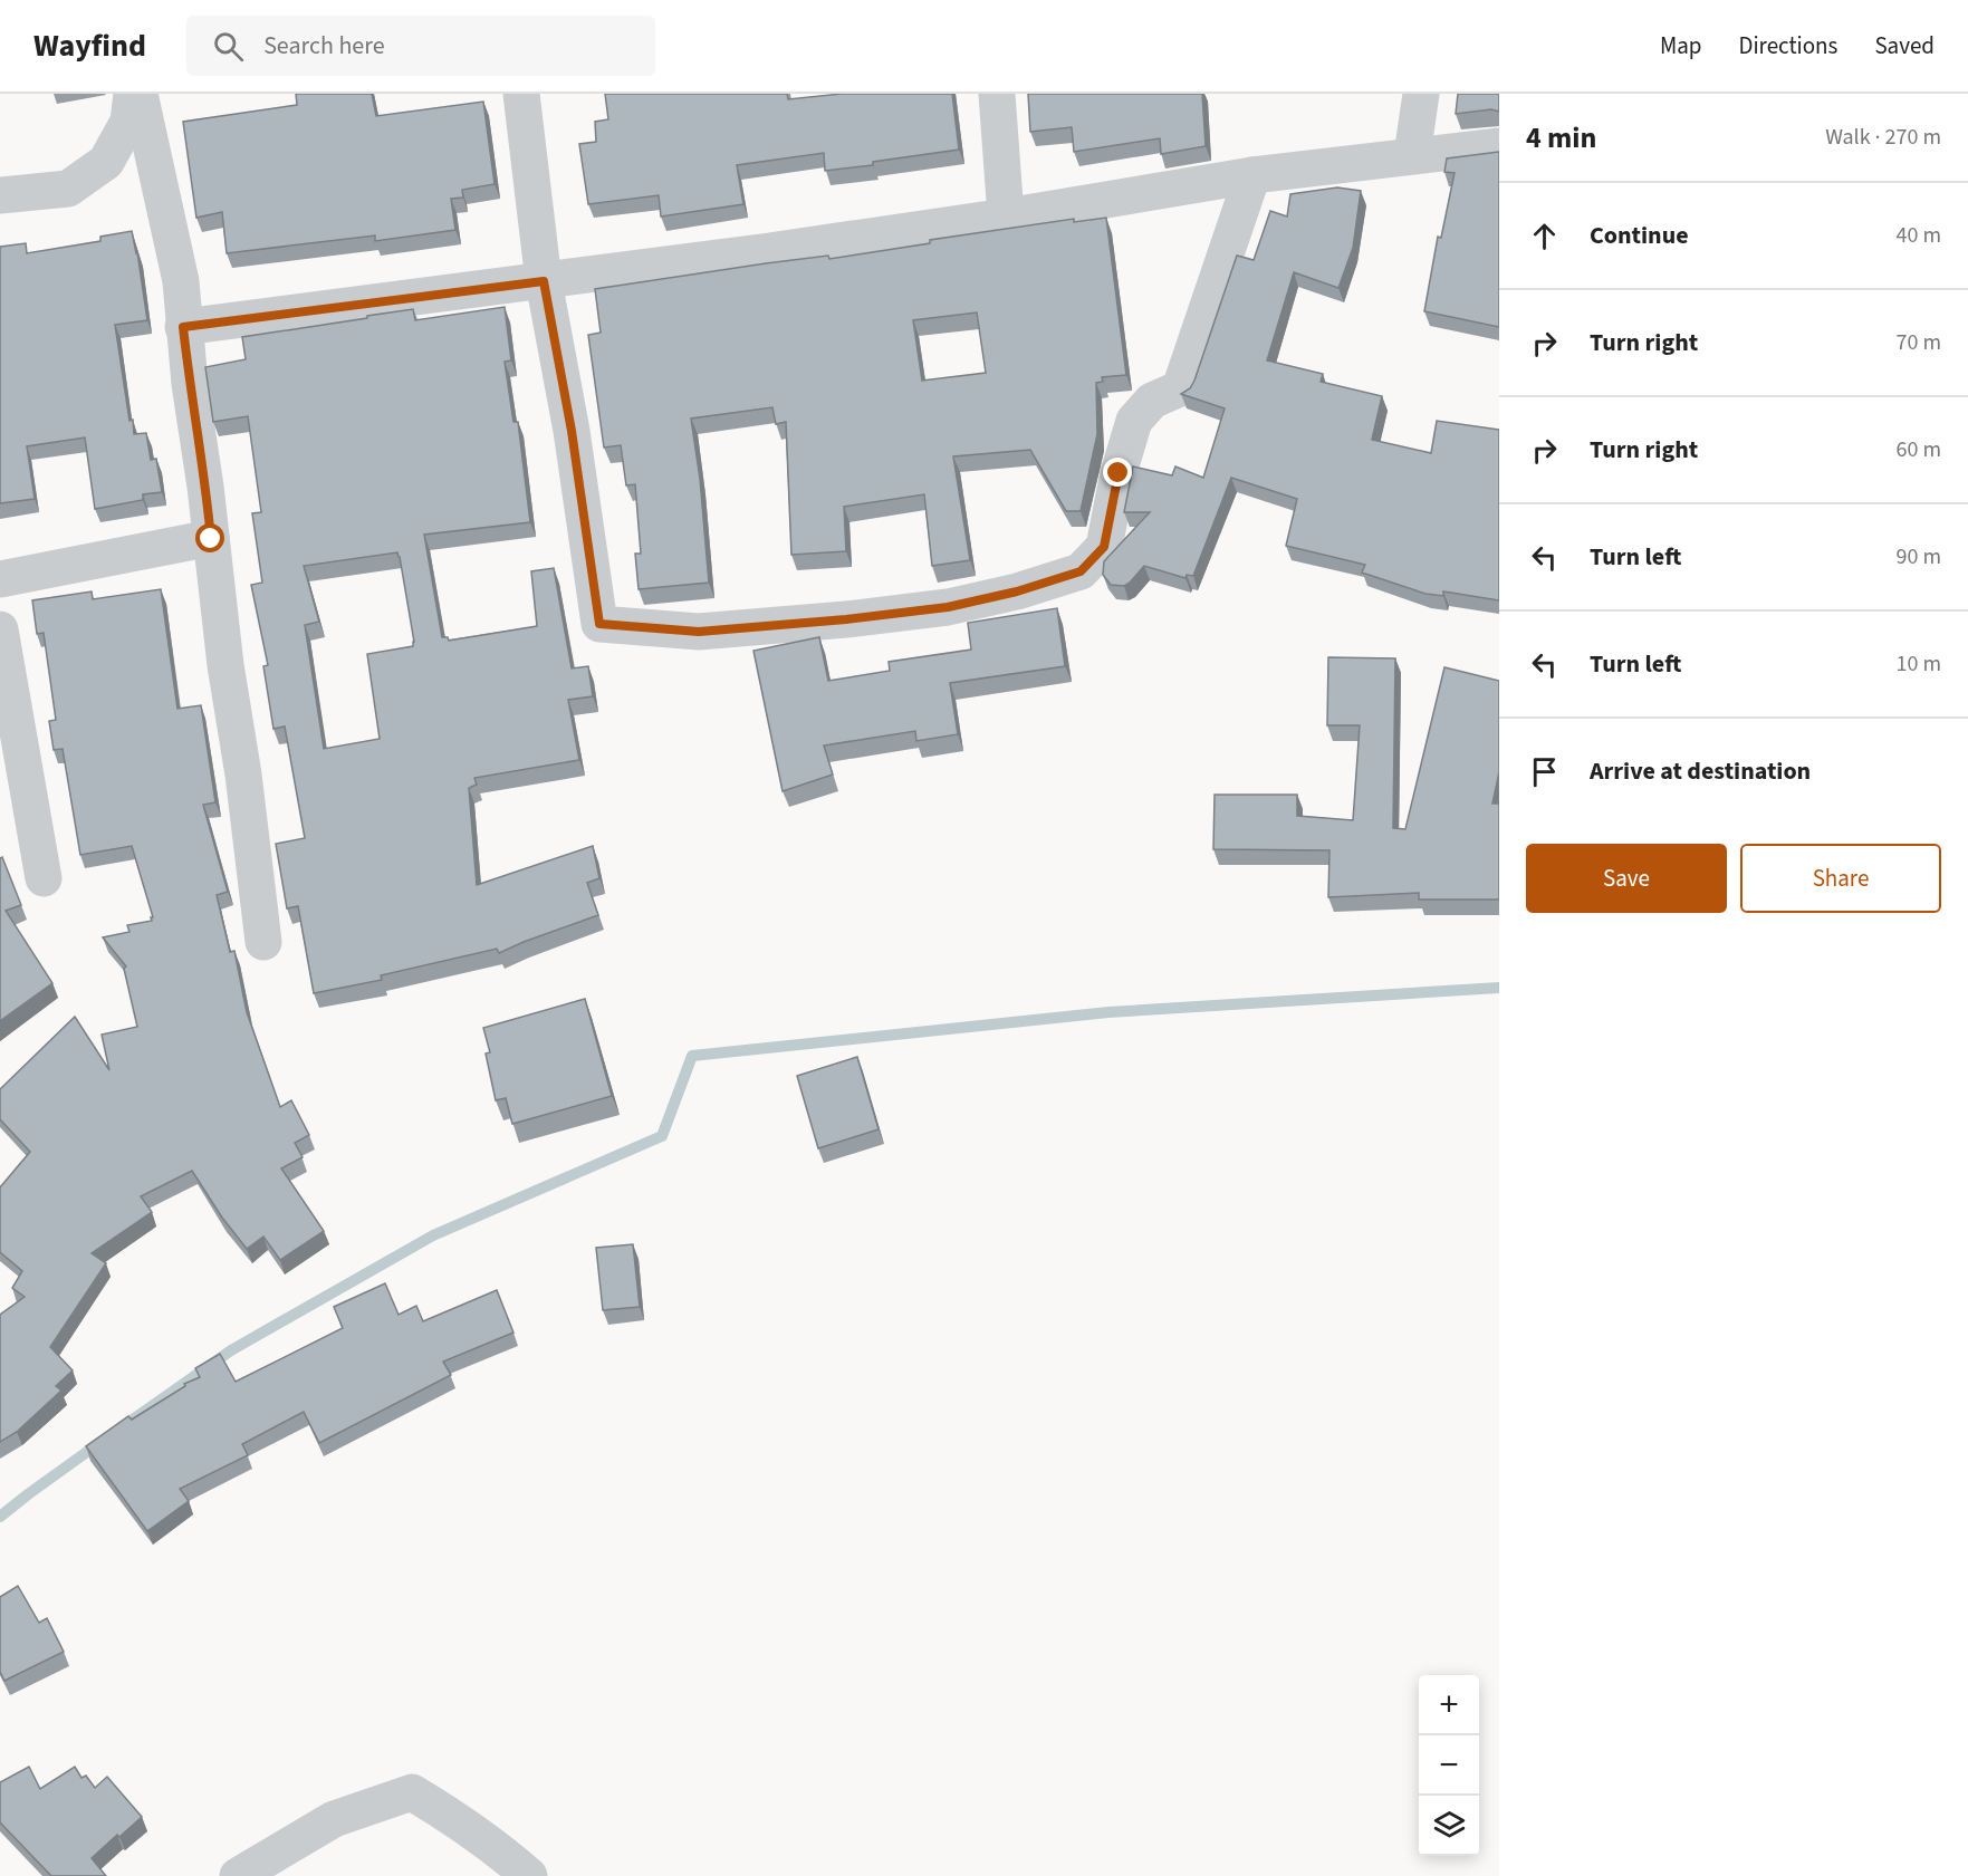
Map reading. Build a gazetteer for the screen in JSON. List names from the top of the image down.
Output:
{
  "page": {
    "header": "Wayfind",
    "search": "Search here",
    "nav": ["Map", "Directions", "Saved"],
    "heading": ["4 min", "Walk · 270 m"],
    "list": [
      ["Continue", "40 m"],
      ["Turn right", "70 m"],
      ["Turn right", "60 m"],
      ["Turn left", "90 m"],
      ["Turn left", "10 m"],
      "Arrive at destination"
    ],
    "buttons": ["Save", "Share"],
    "map_buttons": ["+", "−"]
  }
}
